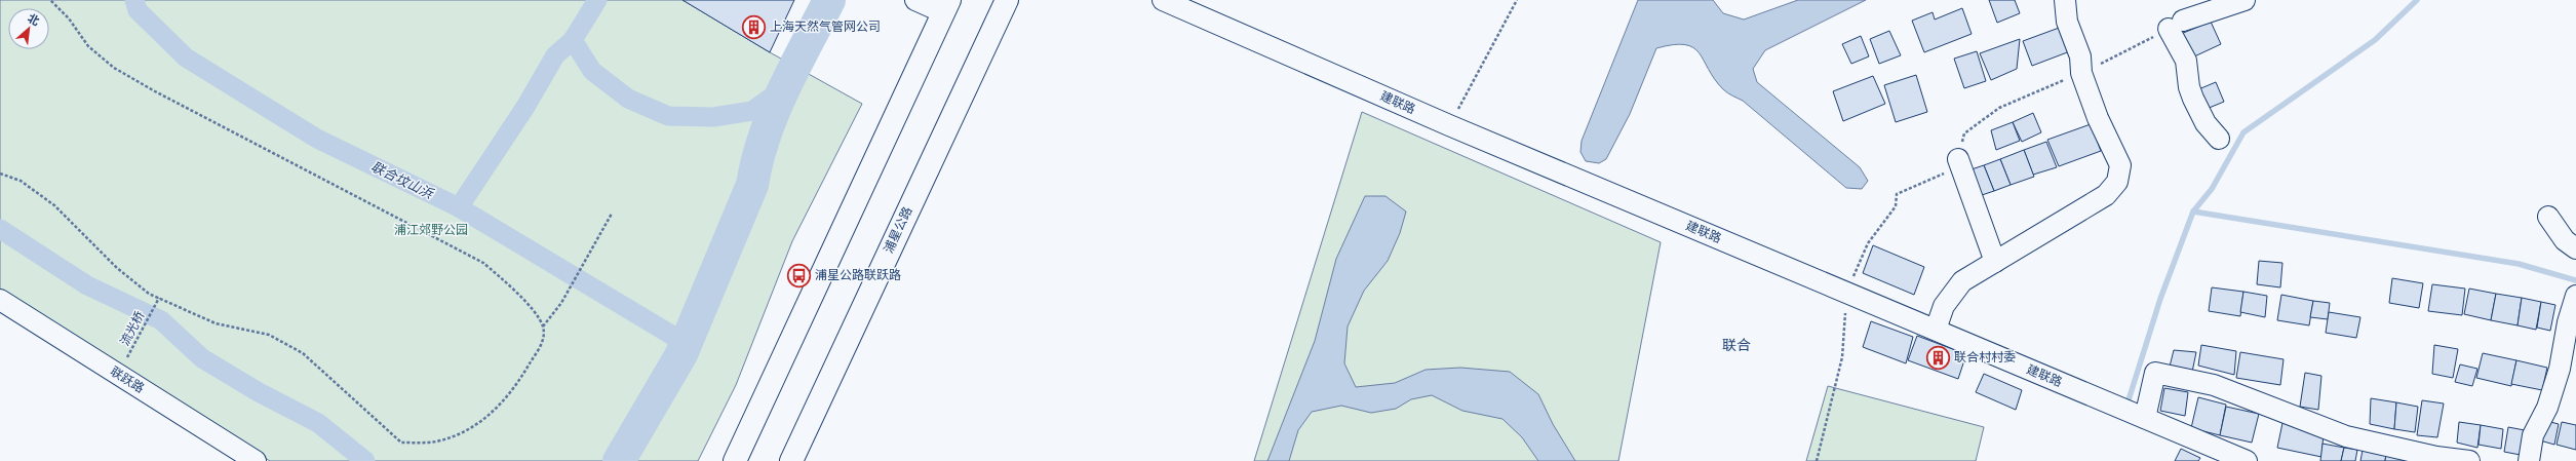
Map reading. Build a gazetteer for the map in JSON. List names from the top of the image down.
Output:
{
  "streets": {
    "main road": ["浦星公路"],
    "street": ["建联路", "联跃路"],
    "path": ["流光桥"]
  },
  "districts": ["联合"],
  "water": ["联合坟山浜"],
  "parks": ["浦江郊野公园"],
  "places": {
    "building": ["上海天然气管网公司", "联合村村委"],
    "bus stop": ["浦星公路联跃路"]
  },
  "north": "top right"
}
